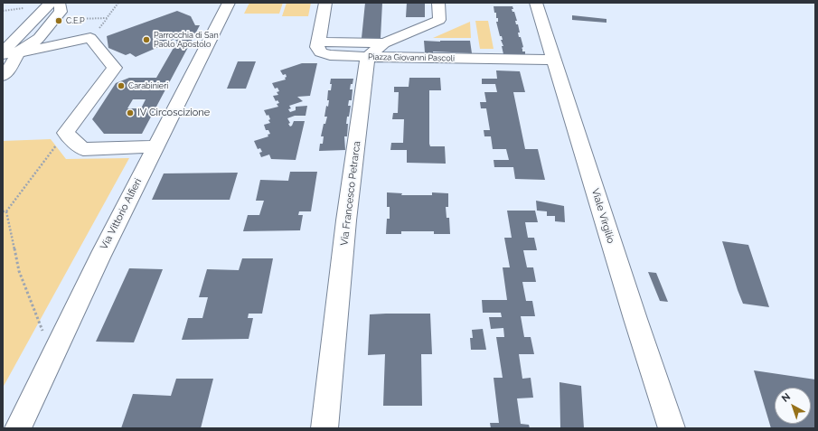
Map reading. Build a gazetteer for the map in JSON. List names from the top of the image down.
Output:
{
  "streets": {
    "street": [
      "Piazza Giovanni Pascoli",
      "Via Francesco Petrarca",
      "Via Vittorio Alfieri",
      "Viale Virgilio"
    ]
  },
  "crossings": [
    ["Piazza Giovanni Pascoli", "Via Francesco Petrarca"],
    ["Piazza Giovanni Pascoli", "Viale Virgilio"]
  ],
  "places": [
    "C.E.P",
    "Parrocchia di San Paolo Apostolo",
    "Carabinieri",
    "IV Circoscizione"
  ],
  "north": "top left"
}
